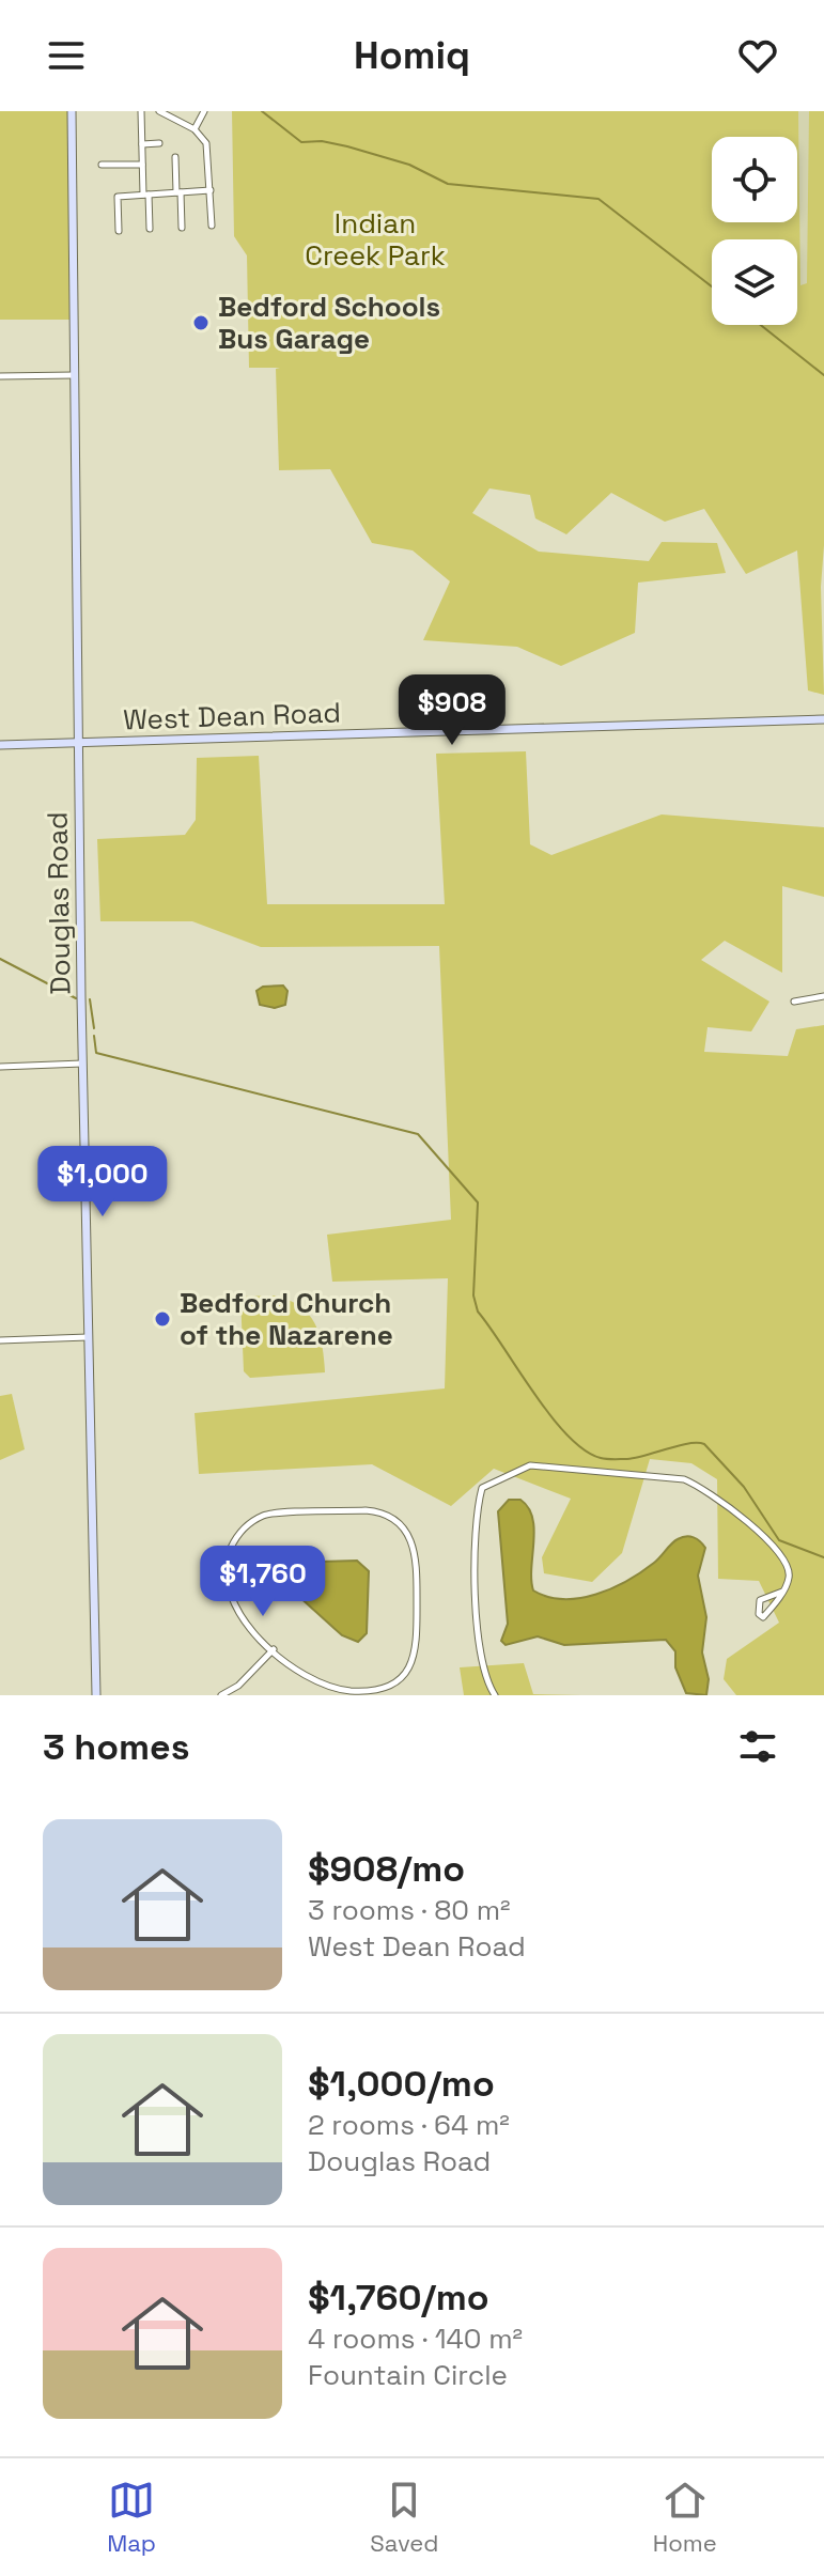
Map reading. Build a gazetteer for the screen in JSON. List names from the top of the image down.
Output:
{
  "streets": {
    "street": ["West Dean Road", "Douglas Road"]
  },
  "crossings": [
    ["West Dean Road", "Douglas Road"]
  ],
  "parks": ["Indian Creek Park"],
  "places": ["Bedford Schools Bus Garage", "Bedford Church of the Nazarene"],
  "page": {
    "header": "Homiq",
    "price": ["$908", "$1,000", "$1,760"],
    "heading": "3 homes",
    "list": [
      {
        "name": "$908/mo",
        "note": "3 rooms · 80 m² · West Dean Road"
      },
      {
        "name": "$1,000/mo",
        "note": "2 rooms · 64 m² · Douglas Road"
      },
      {
        "name": "$1,760/mo",
        "note": "4 rooms · 140 m² · Fountain Circle"
      }
    ],
    "tabs": ["Map", "Saved", "Home"]
  }
}
